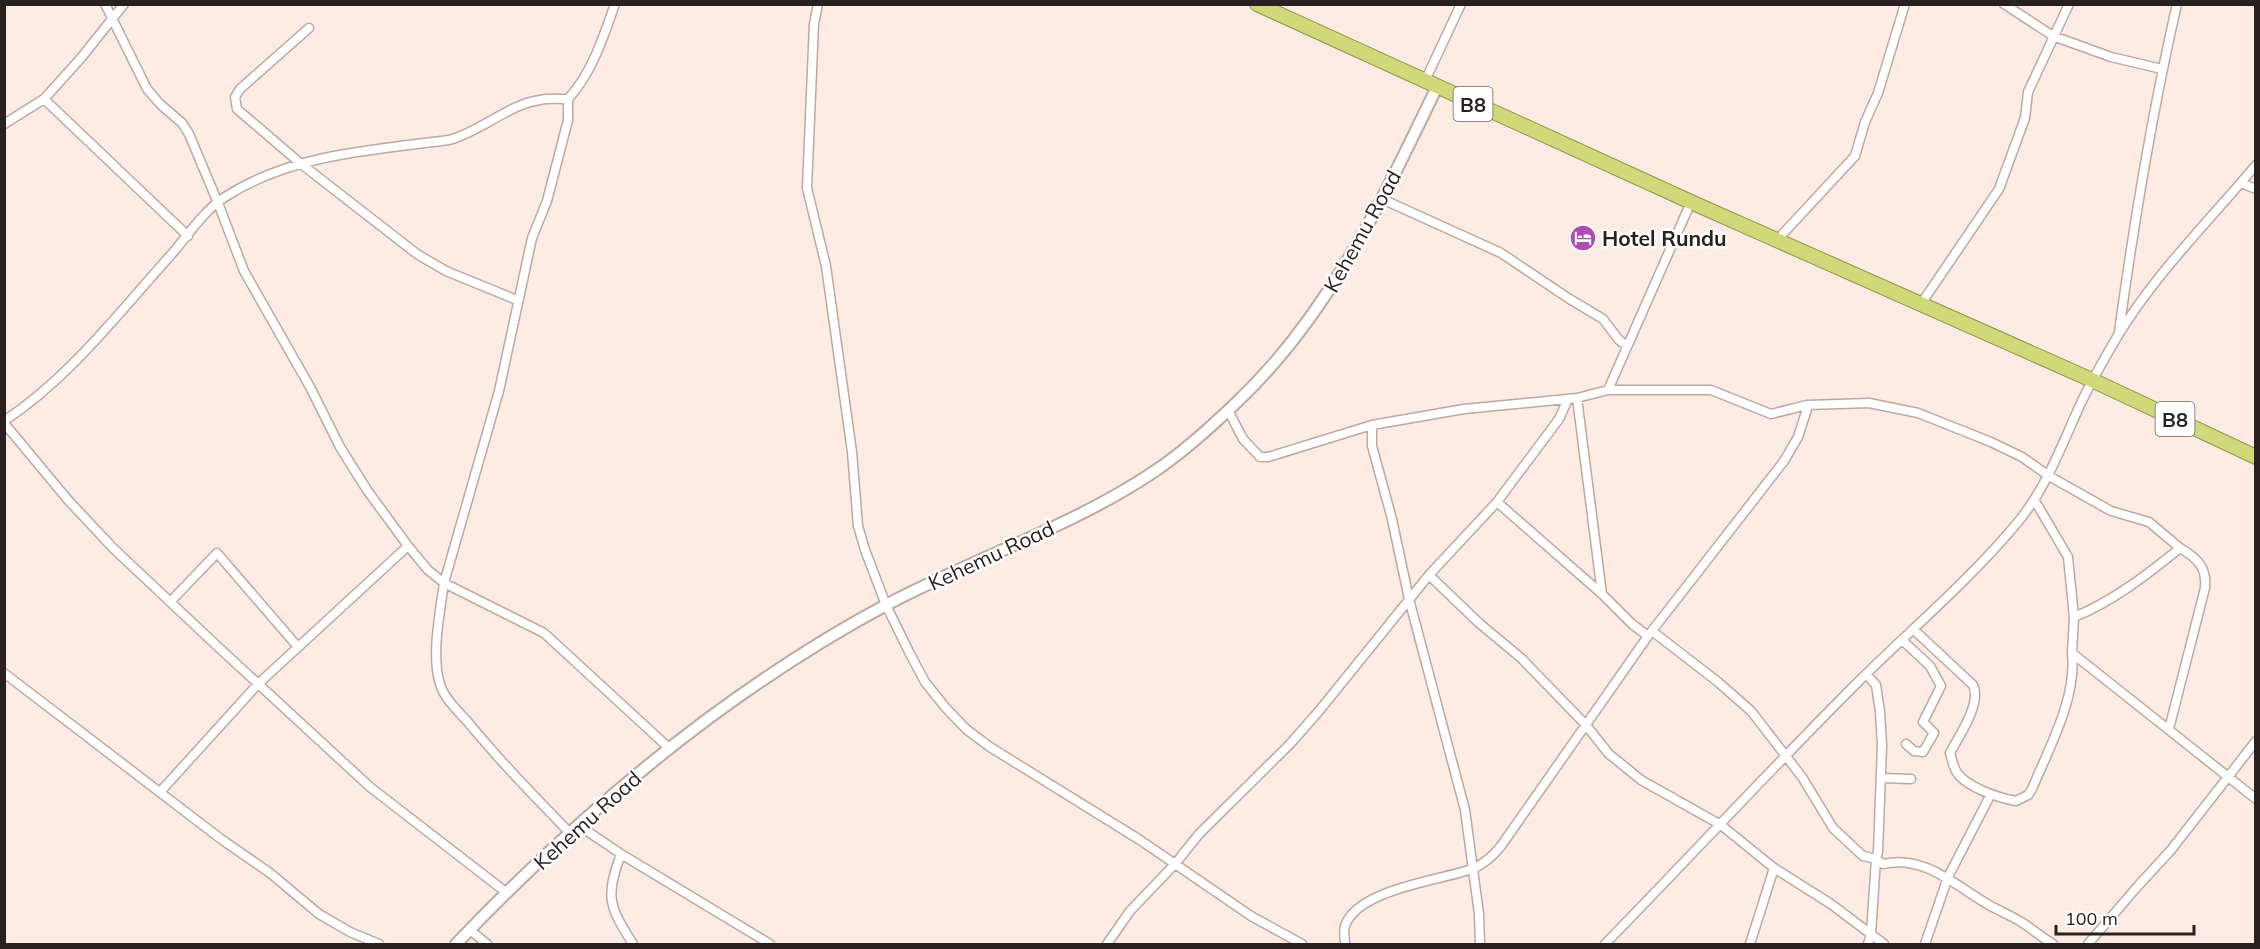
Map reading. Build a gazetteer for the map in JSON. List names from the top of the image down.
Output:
{
  "streets": {
    "highway": ["B8"],
    "street": ["Kehemu Road"]
  },
  "crossings": [
    ["B8", "Kehemu Road"]
  ],
  "places": {
    "hotel": ["Hotel Rundu"]
  },
  "scale_bar": "100 m"
}
